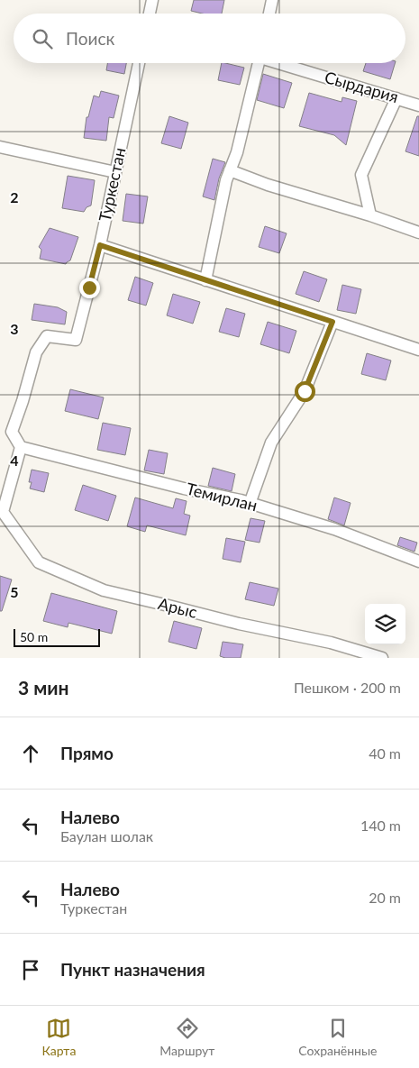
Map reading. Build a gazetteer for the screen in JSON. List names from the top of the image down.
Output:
{
  "streets": {
    "street": [
      "Сырдария",
      "Туркестан",
      "Темирлан",
      "Арыс"
    ]
  },
  "crossings": [
    ["Туркестан", "Темирлан"]
  ],
  "scale_bar": "50 m",
  "page": {
    "search": "Поиск",
    "scale": "50 m",
    "heading": ["3 мин", "Пешком · 200 m"],
    "list": [
      ["Прямо", "40 m"],
      ["Налево", "Баулан шолак", "140 m"],
      ["Налево", "Туркестан", "20 m"],
      "Пункт назначения"
    ],
    "nav": ["Карта", "Маршрут", "Сохранённые"]
  },
  "grid": {
    "rows": [
      "2",
      "3",
      "4",
      "5"
    ]
  }
}
